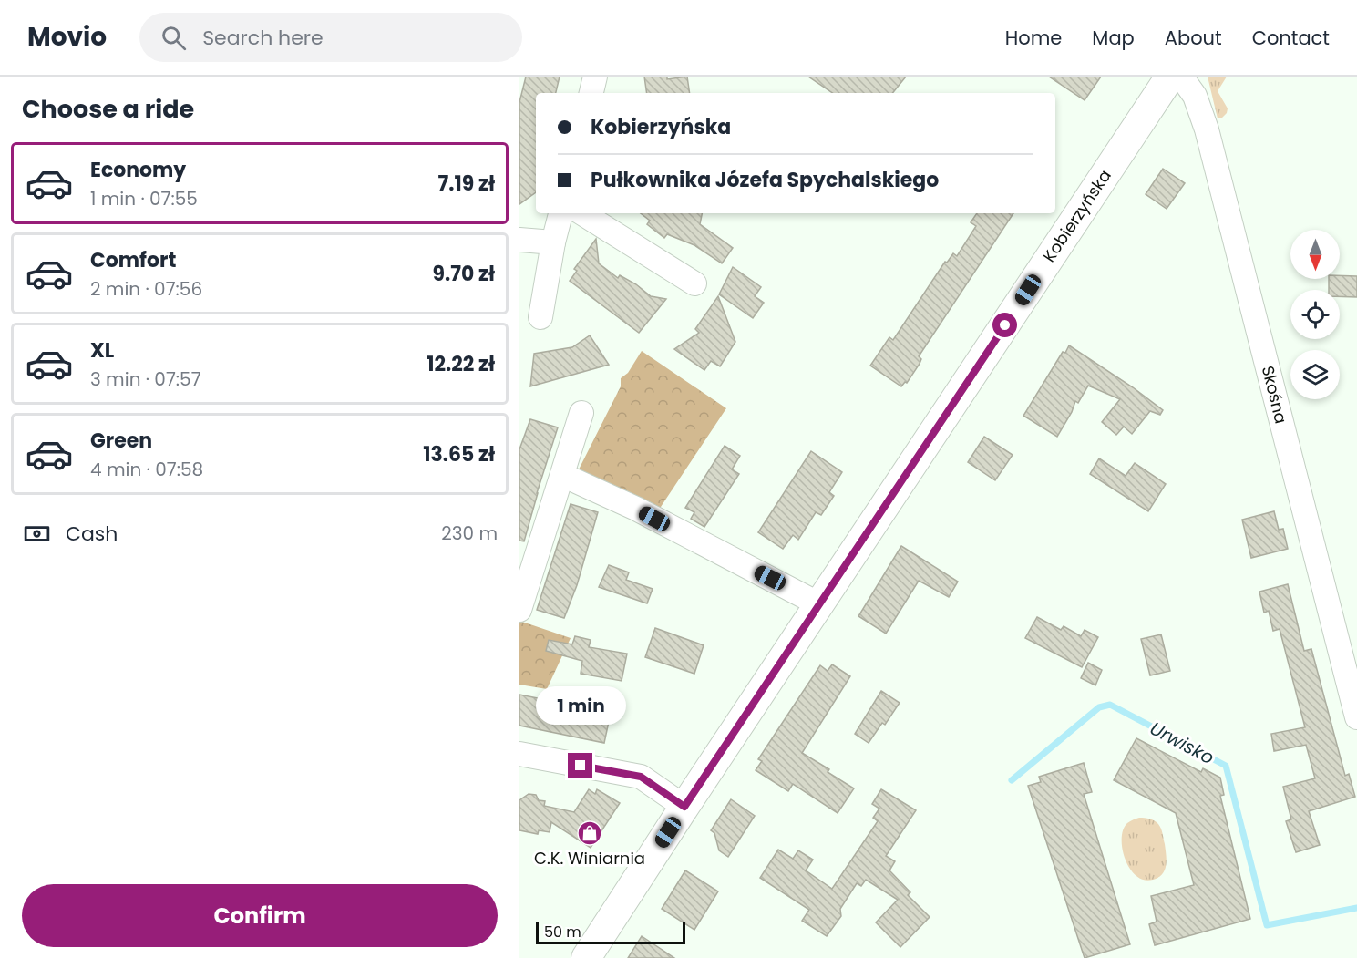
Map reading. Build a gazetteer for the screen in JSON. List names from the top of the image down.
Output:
{
  "streets": {
    "street": ["Kobierzyńska", "Skośna"]
  },
  "water": ["Urwisko"],
  "places": {
    "shop": ["C.K. Winiarnia"]
  },
  "scale_bar": "50 m",
  "north": "bottom",
  "page": {
    "header": "Movio",
    "search": "Search here",
    "nav": [
      "Home",
      "Map",
      "About",
      "Contact"
    ],
    "heading": "Choose a ride",
    "banner": ["Kobierzyńska", "Pułkownika Józefa Spychalskiego"],
    "list": [
      {
        "name": "Economy",
        "note": "1 min · 07:55",
        "value": "7.19 zł"
      },
      {
        "name": "Comfort",
        "note": "2 min · 07:56",
        "value": "9.70 zł"
      },
      {
        "name": "XL",
        "note": "3 min · 07:57",
        "value": "12.22 zł"
      },
      {
        "name": "Green",
        "note": "4 min · 07:58",
        "value": "13.65 zł"
      }
    ],
    "pay": ["Cash", "230 m"],
    "bubble": "1 min",
    "buttons": "Confirm",
    "scale": "50 m"
  }
}
